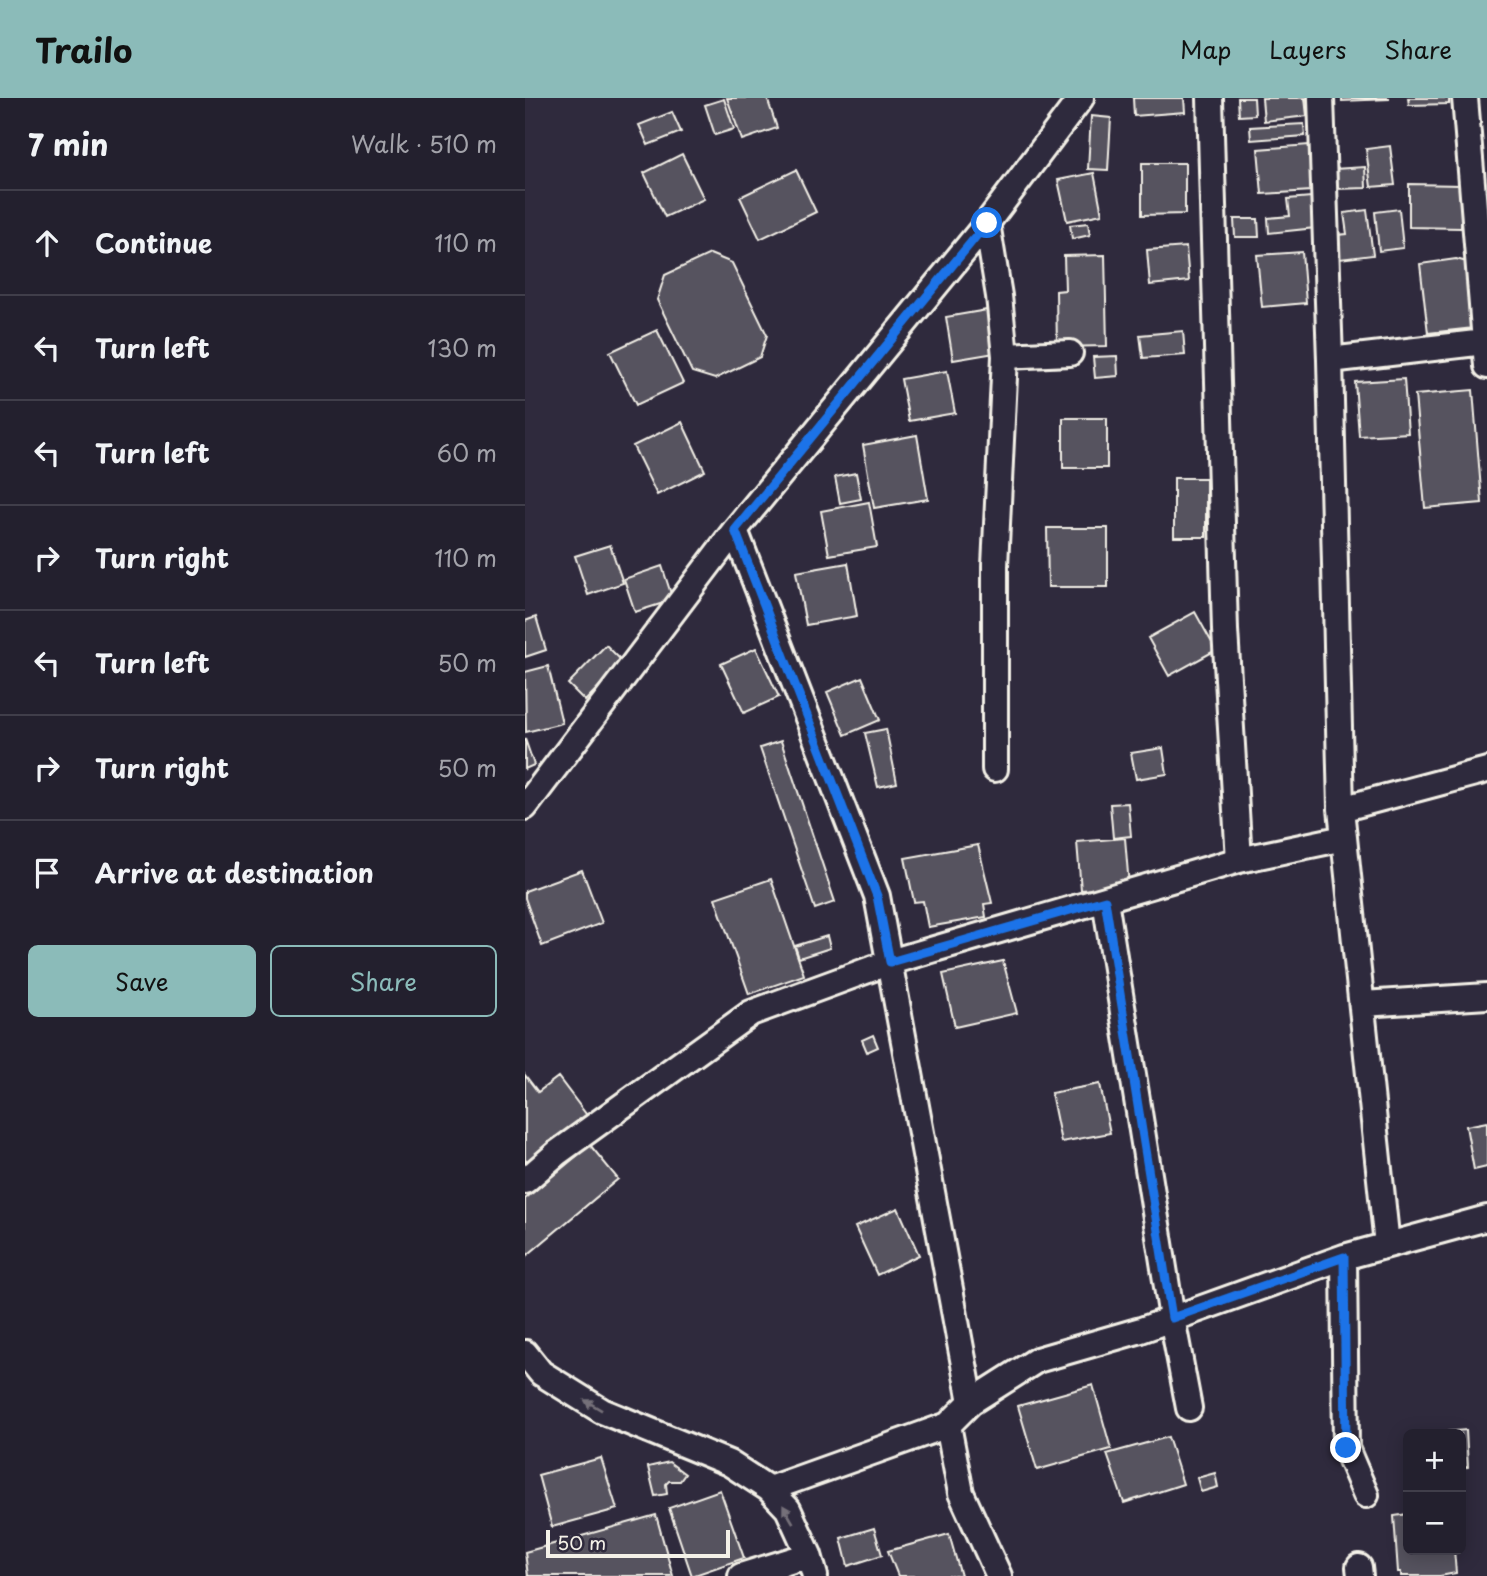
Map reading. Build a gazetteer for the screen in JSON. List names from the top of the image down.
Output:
{
  "scale_bar": "50 m",
  "page": {
    "header": "Trailo",
    "nav": ["Map", "Layers", "Share"],
    "heading": ["7 min", "Walk · 510 m"],
    "list": [
      ["Continue", "110 m"],
      ["Turn left", "130 m"],
      ["Turn left", "60 m"],
      ["Turn right", "110 m"],
      ["Turn left", "50 m"],
      ["Turn right", "50 m"],
      "Arrive at destination"
    ],
    "buttons": ["Save", "Share"],
    "map_buttons": ["+", "−"],
    "scale": "50 m"
  }
}
